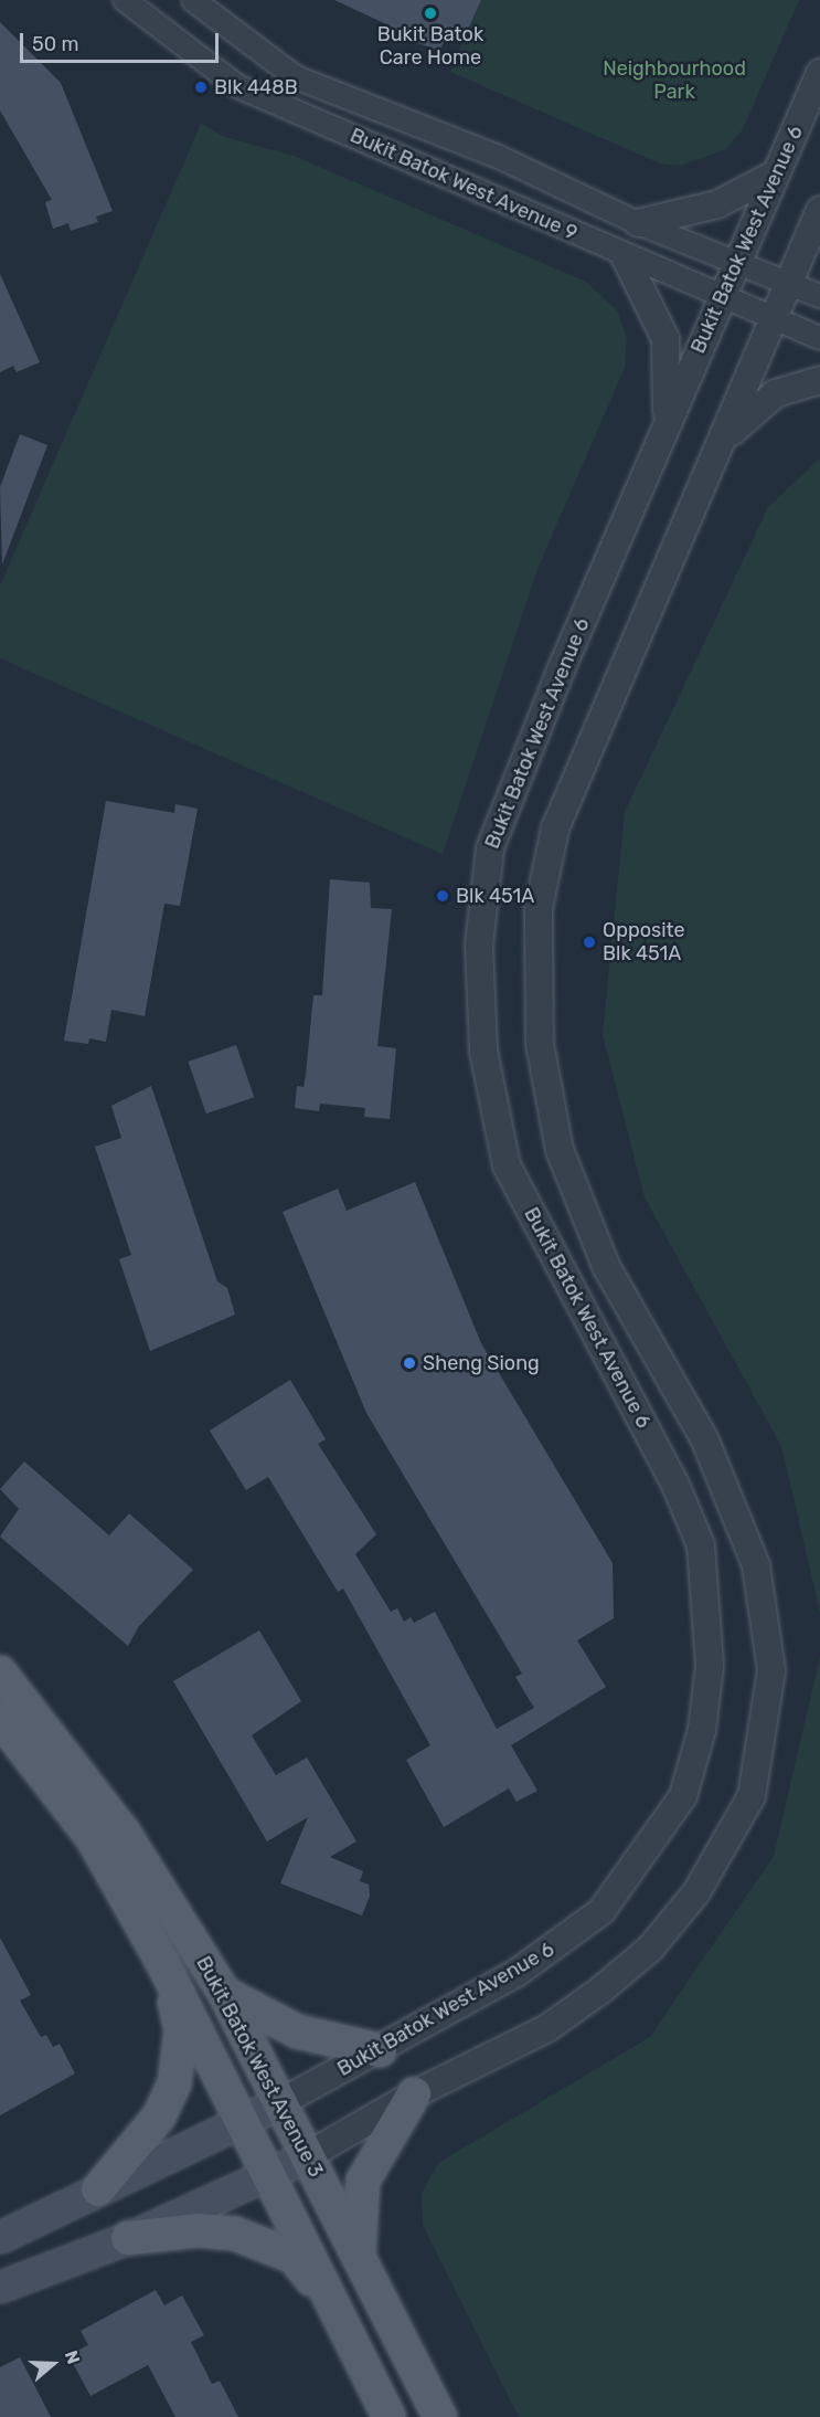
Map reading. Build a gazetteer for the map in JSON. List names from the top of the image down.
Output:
{
  "streets": {
    "main road": ["Bukit Batok West Avenue 6", "Bukit Batok West Avenue 3"],
    "street": ["Bukit Batok West Avenue 9"]
  },
  "crossings": [
    ["Bukit Batok West Avenue 9", "Bukit Batok West Avenue 6"],
    ["Bukit Batok West Avenue 6", "Bukit Batok West Avenue 3"]
  ],
  "parks": ["Neighbourhood Park"],
  "places": [
    "Bukit Batok Care Home",
    "Blk 448B",
    "Blk 451A",
    "Opposite Blk 451A",
    "Sheng Siong"
  ],
  "scale_bar": "50 m",
  "north": "right"
}
